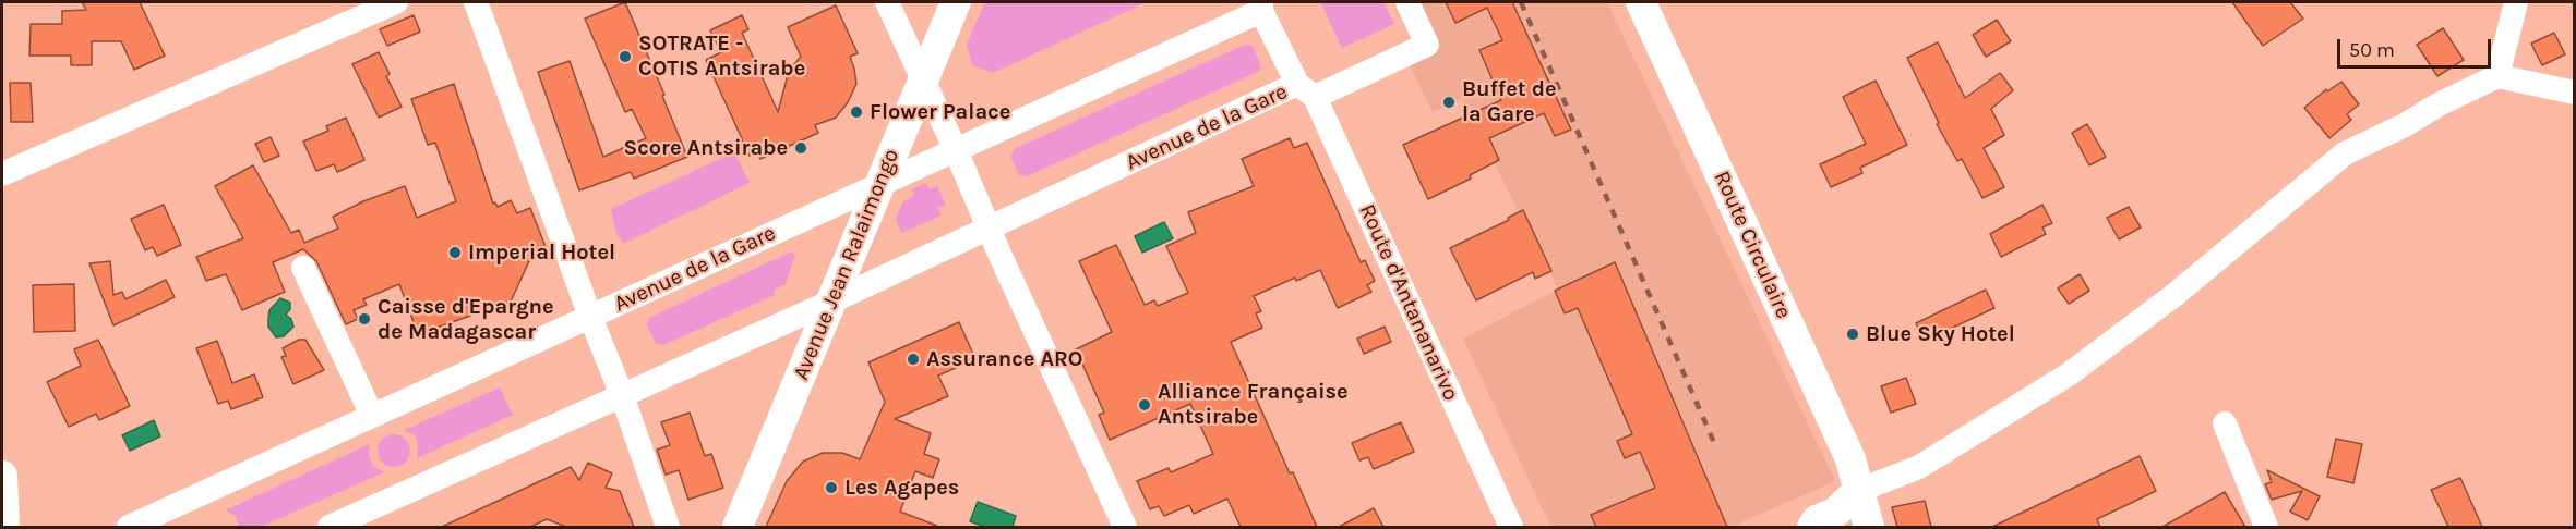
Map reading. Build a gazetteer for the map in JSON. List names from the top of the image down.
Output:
{
  "streets": {
    "main road": ["Route Circulaire", "Avenue Jean Ralaimongo"],
    "street": ["Avenue de la Gare", "Route d'Antananarivo"]
  },
  "crossings": [
    ["Avenue de la Gare", "Avenue Jean Ralaimongo"],
    ["Avenue de la Gare", "Route d'Antananarivo"]
  ],
  "places": [
    "SOTRATE - COTIS Antsirabe",
    "Buffet de la Gare",
    "Flower Palace",
    "Score Antsirabe",
    "Imperial Hotel",
    "Caisse d'Epargne de Madagascar",
    "Blue Sky Hotel",
    "Assurance ARO",
    "Alliance Française Antsirabe",
    "Les Agapes"
  ],
  "scale_bar": "50 m"
}
